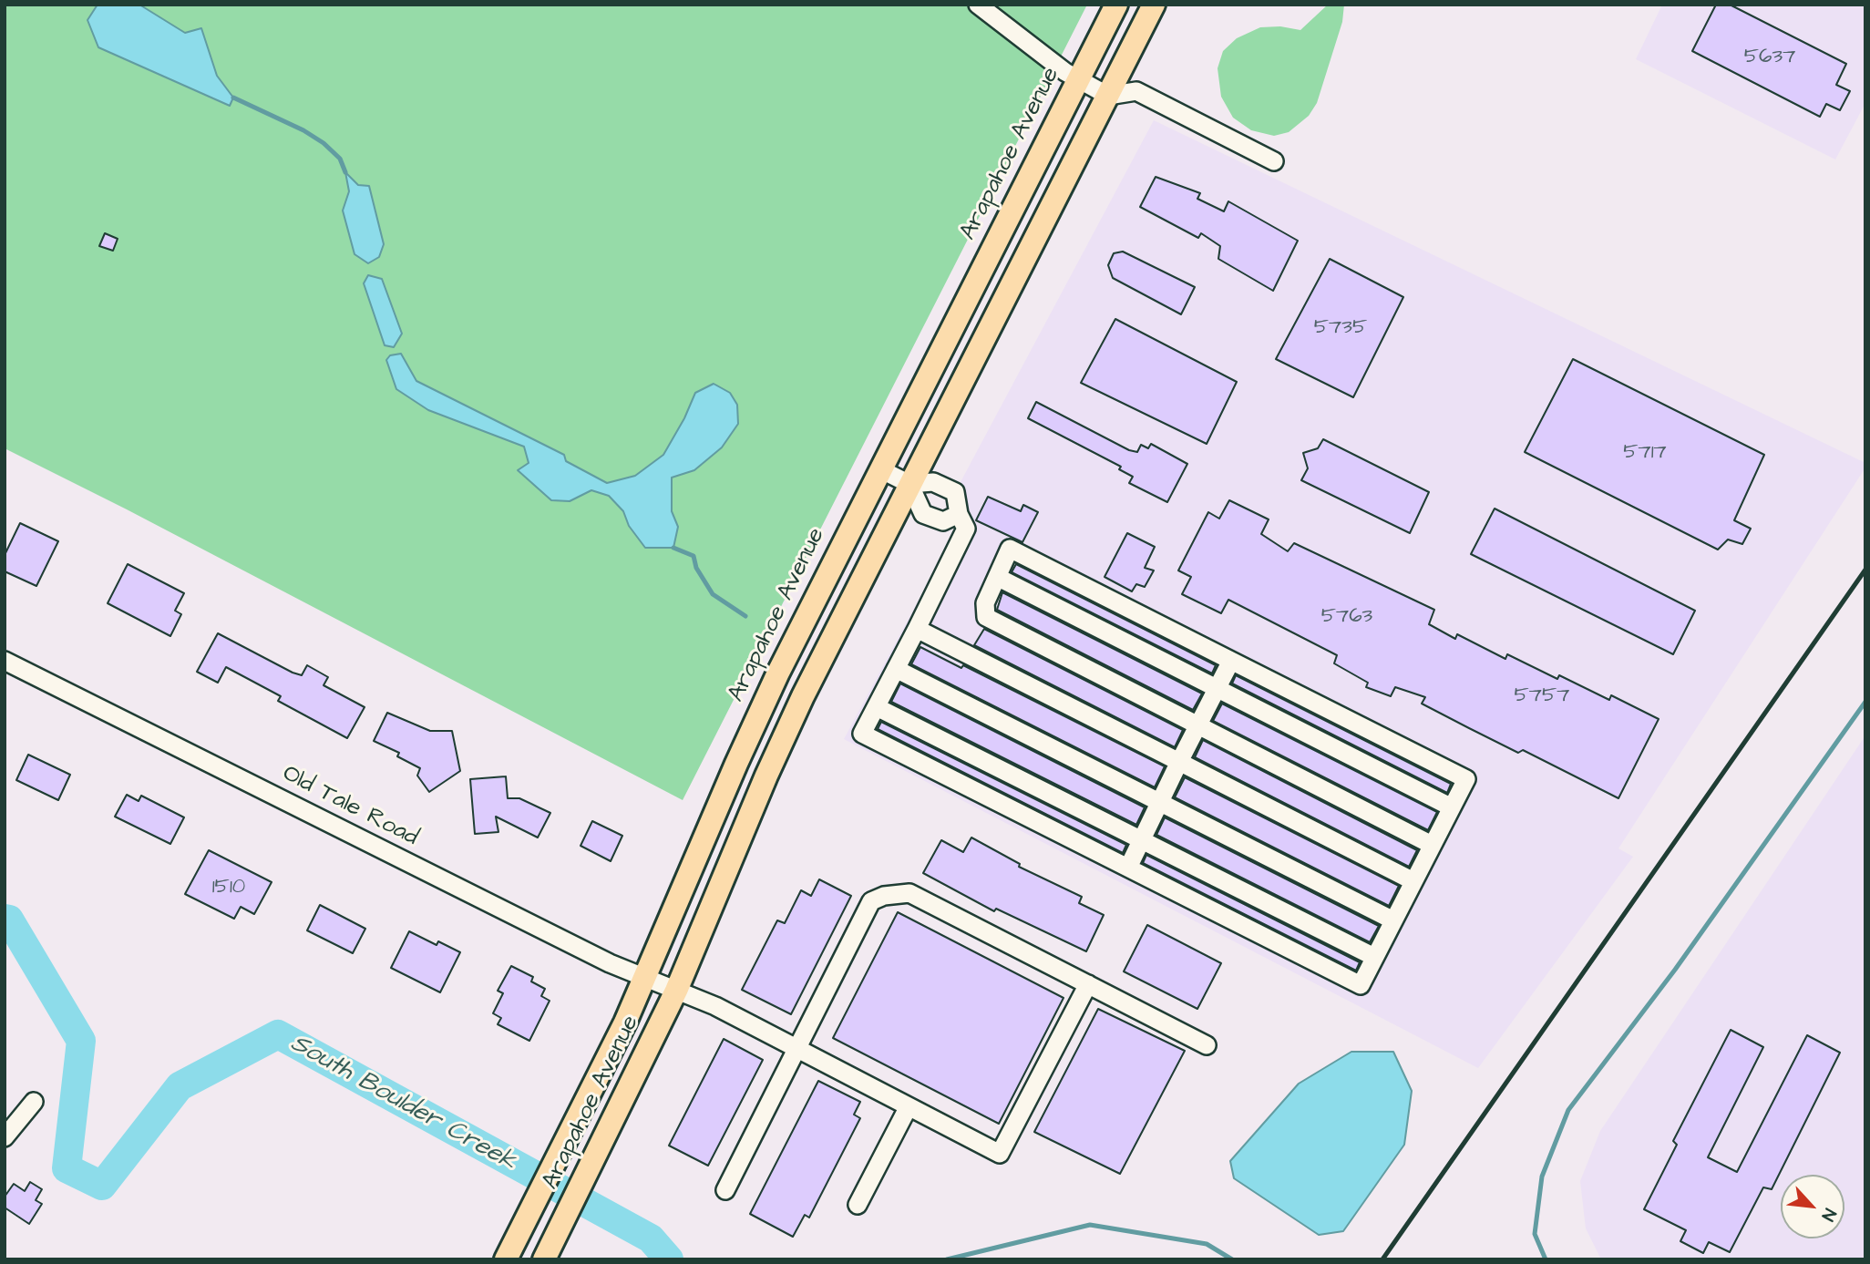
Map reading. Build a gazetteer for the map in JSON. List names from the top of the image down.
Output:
{
  "streets": {
    "main road": ["Arapahoe Avenue"],
    "street": ["Old Tale Road"]
  },
  "crossings": [
    ["Arapahoe Avenue", "Old Tale Road"]
  ],
  "water": ["South Boulder Creek"],
  "house_numbers": [
    "5637",
    "5735",
    "5717",
    "5763",
    "5757",
    "1510"
  ],
  "north": "bottom right"
}
